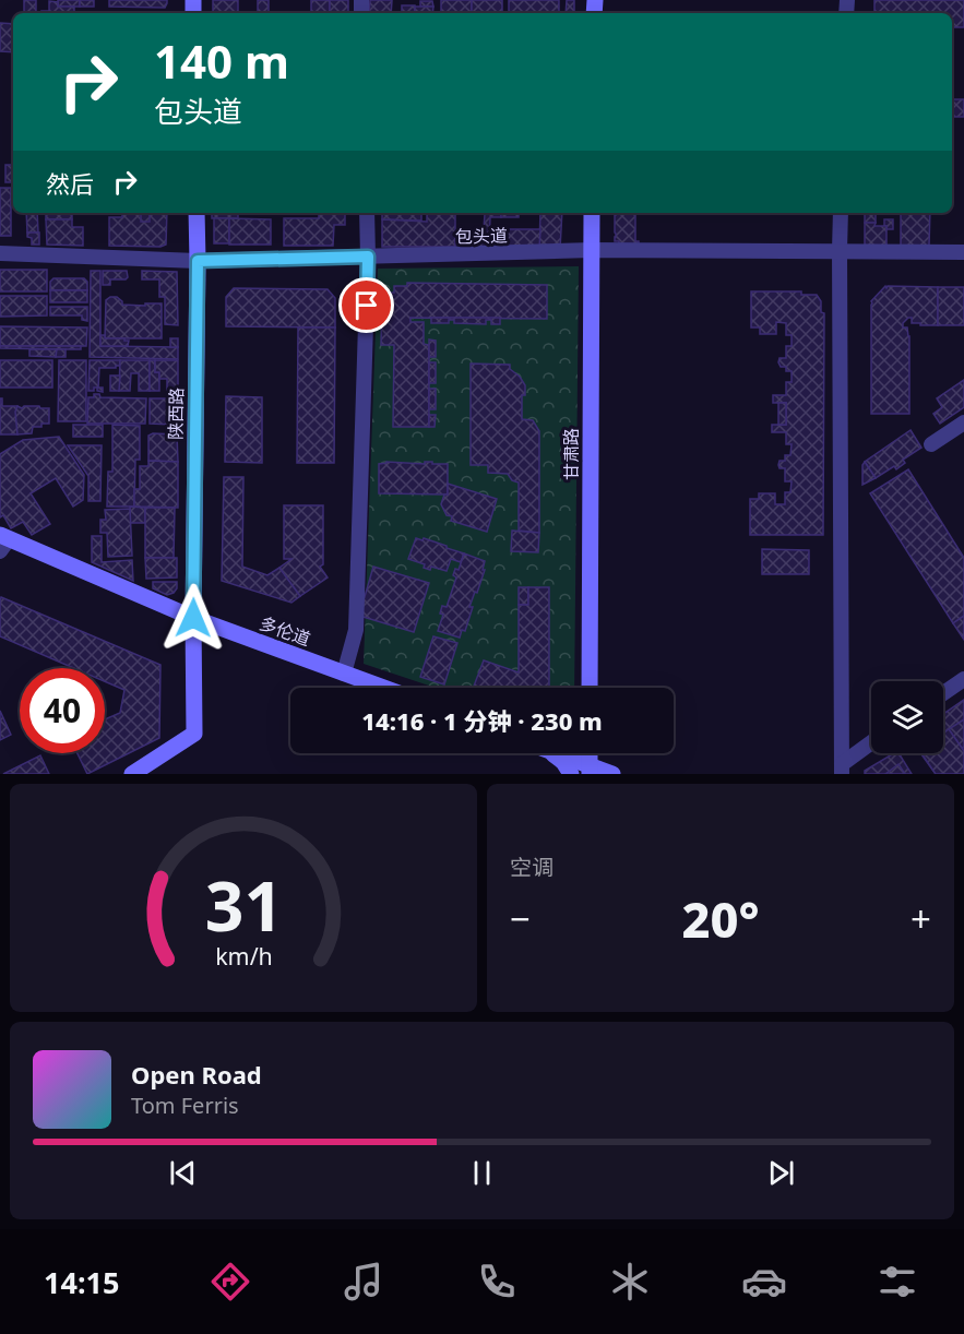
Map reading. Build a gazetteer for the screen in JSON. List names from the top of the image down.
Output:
{
  "streets": {
    "street": [
      "包头道",
      "陕西路",
      "甘肃路",
      "多伦道"
    ]
  },
  "crossings": [
    ["包头道", "陕西路"],
    ["包头道", "甘肃路"],
    ["陕西路", "多伦道"]
  ],
  "page": {
    "turn": ["140 m", "包头道"],
    "then": "然后",
    "limit": "40",
    "trip": "14:16 · 1 分钟 · 230 m",
    "tile": "空调",
    "heat": ["−", "20°", "+"],
    "song": ["Open Road", "Tom Ferris"],
    "tabs": "14:15",
    "gauge": ["31", "km/h"]
  }
}
